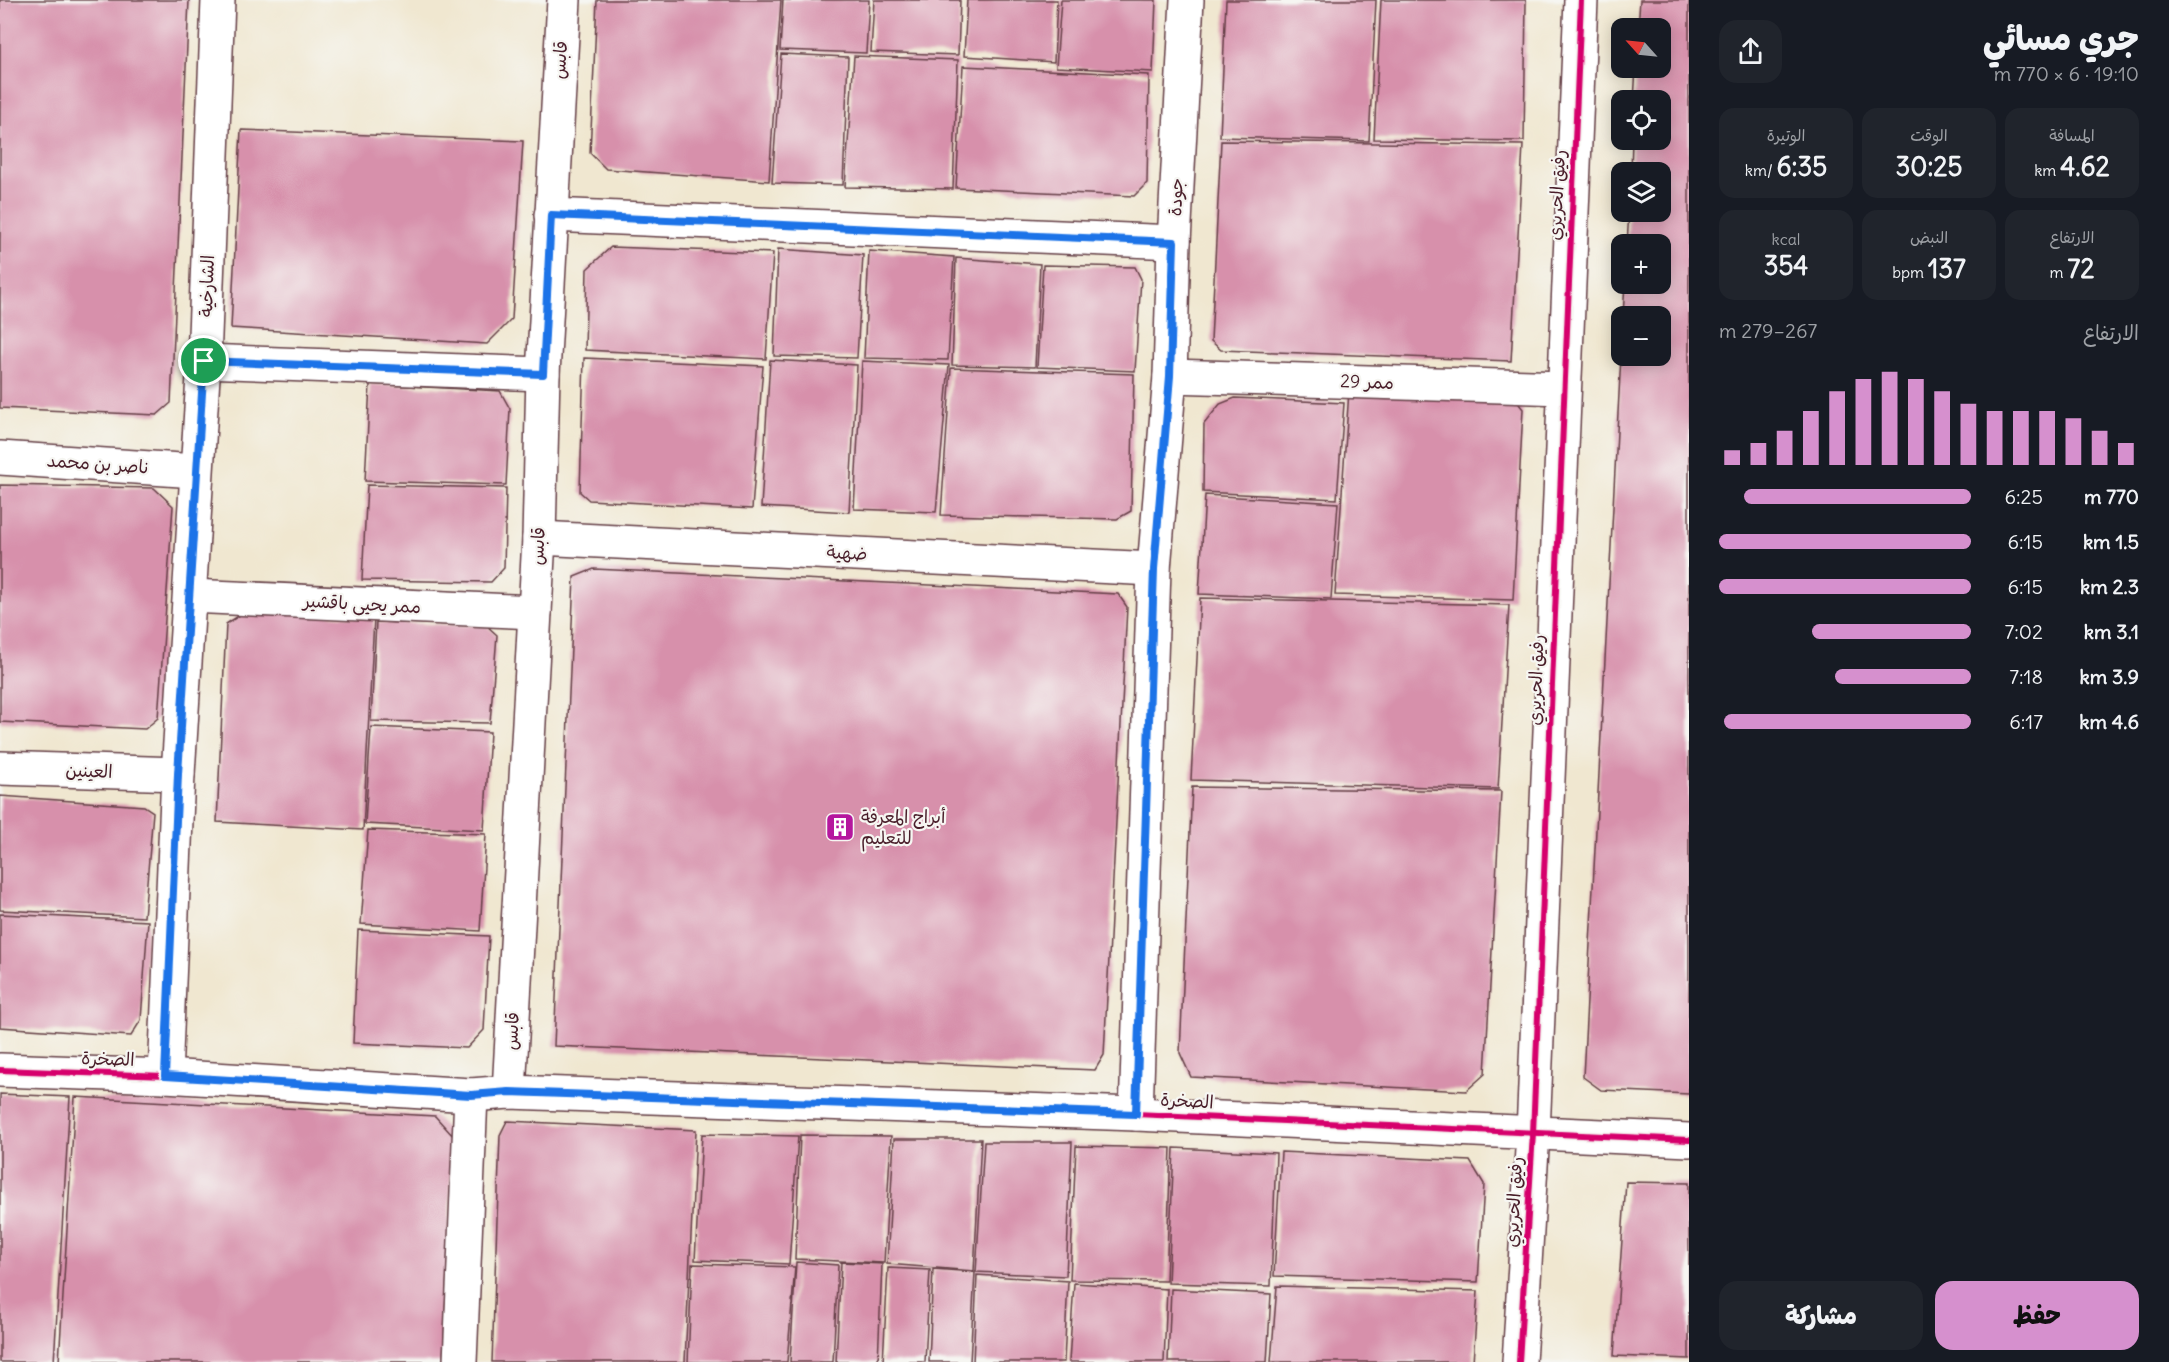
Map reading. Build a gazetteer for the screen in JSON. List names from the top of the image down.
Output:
{
  "streets": {
    "street": [
      "قابس",
      "رفيق الحريري",
      "جودة",
      "الشارخية",
      "ممر 29",
      "ناصر بن محمد",
      "ضهية",
      "ممر يحيى باقشير",
      "العينين",
      "الصخرة"
    ]
  },
  "crossings": [
    ["قابس", "ضهية"],
    ["قابس", "ممر يحيى باقشير"],
    ["قابس", "الصخرة"],
    ["رفيق الحريري", "ممر 29"],
    ["رفيق الحريري", "الصخرة"],
    ["جودة", "ممر 29"],
    ["جودة", "ضهية"],
    ["جودة", "الصخرة"],
    ["الشارخية", "ناصر بن محمد"],
    ["الشارخية", "ممر يحيى باقشير"],
    ["الشارخية", "العينين"],
    ["الشارخية", "الصخرة"]
  ],
  "places": {
    "building": ["أبراج المعرفة للتعليم"]
  },
  "north": "top left",
  "page": {
    "heading": ["جري مسائي", "19:10 · 6 × 770 m"],
    "map_buttons": ["+", "−"],
    "stats": [
      ["المسافة", "4.62 km"],
      ["الوقت", "30:25"],
      ["الوتيرة", "6:35 /km"],
      ["الارتفاع", "72 m"],
      ["النبض", "137 bpm"],
      ["kcal", "354"]
    ],
    "chart": ["الارتفاع", "267–279 m"],
    "list": [
      {
        "name": "770 m",
        "note": "6:25"
      },
      {
        "name": "1.5 km",
        "note": "6:15"
      },
      {
        "name": "2.3 km",
        "note": "6:15"
      },
      {
        "name": "3.1 km",
        "note": "7:02"
      },
      {
        "name": "3.9 km",
        "note": "7:18"
      },
      {
        "name": "4.6 km",
        "note": "6:17"
      }
    ],
    "buttons": ["حفظ", "مشاركة"]
  }
}
